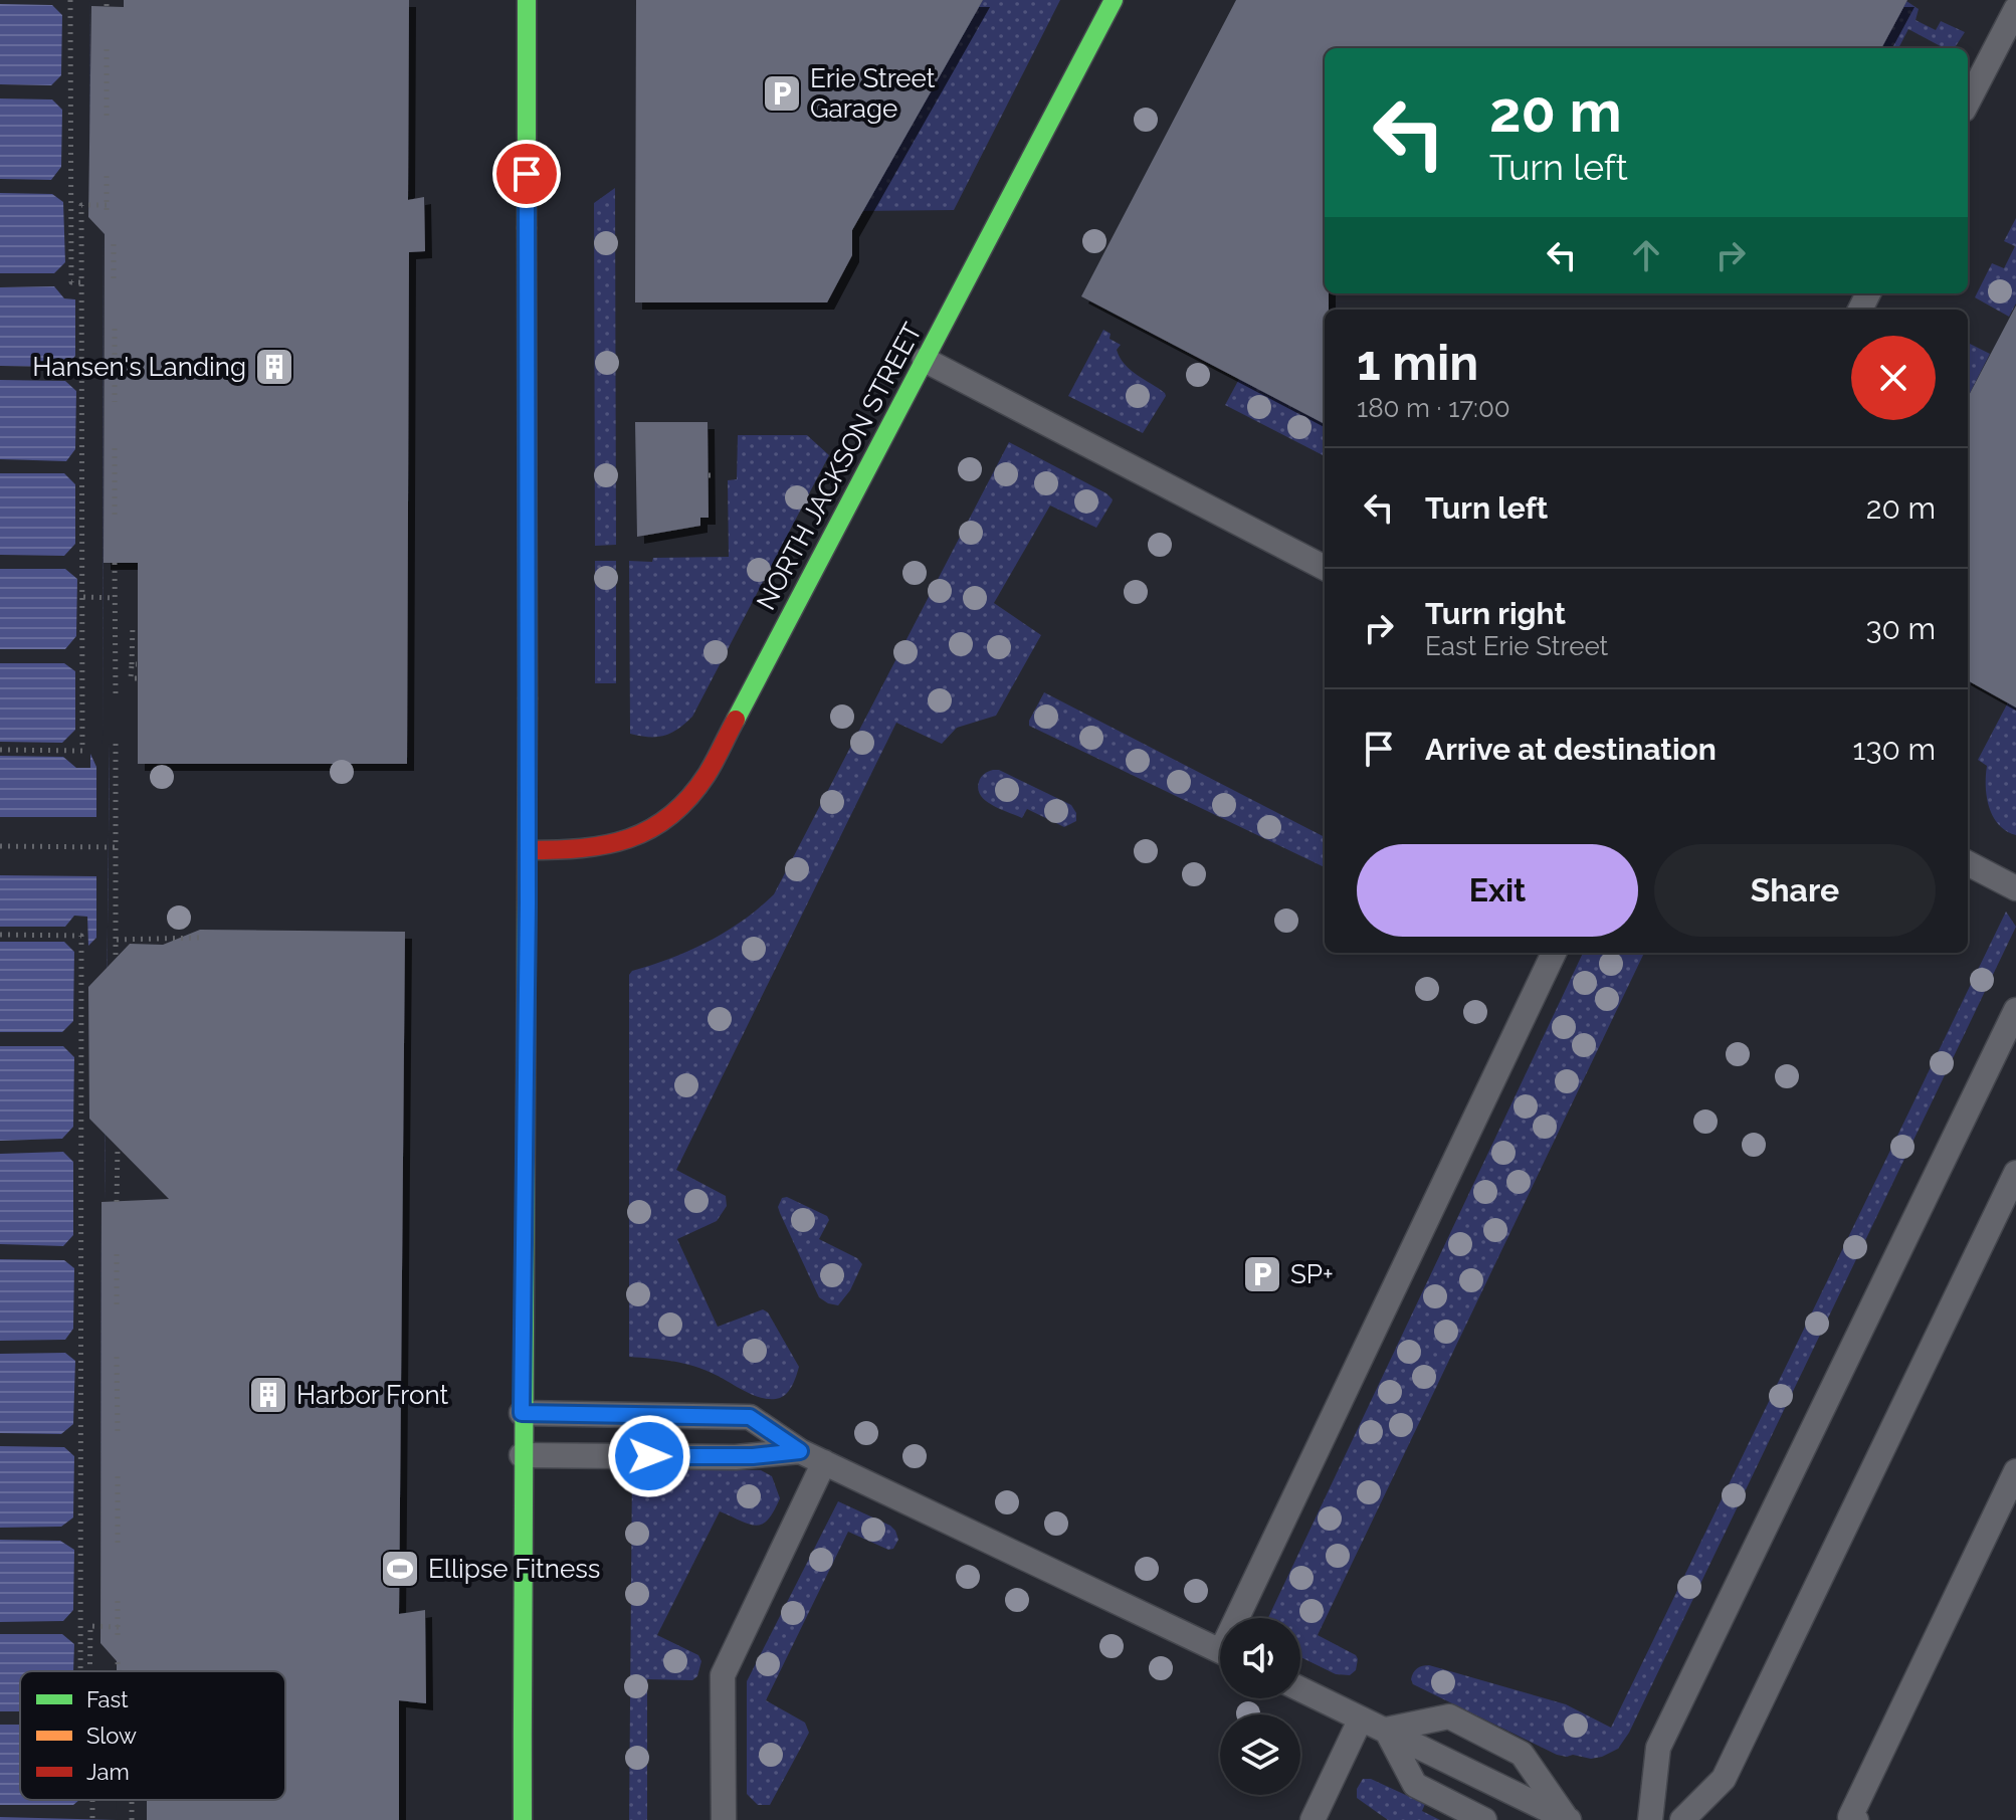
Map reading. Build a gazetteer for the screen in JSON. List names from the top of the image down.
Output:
{
  "streets": {
    "street": ["NORTH JACKSON STREET"]
  },
  "places": {
    "parking": ["Erie Street Garage", "SP+"],
    "building": ["Hansen's Landing", "Harbor Front"],
    "sports": ["Ellipse Fitness"]
  },
  "legend": ["Fast", "Slow", "Jam"],
  "page": {
    "turn": ["20 m", "Turn left"],
    "heading": ["1 min", "180 m · 17:00"],
    "list": [
      {
        "name": "Turn left",
        "value": "20 m"
      },
      {
        "name": "Turn right",
        "note": "East Erie Street",
        "value": "30 m"
      },
      {
        "name": "Arrive at destination",
        "value": "130 m"
      }
    ],
    "buttons": ["Exit", "Share"]
  }
}
